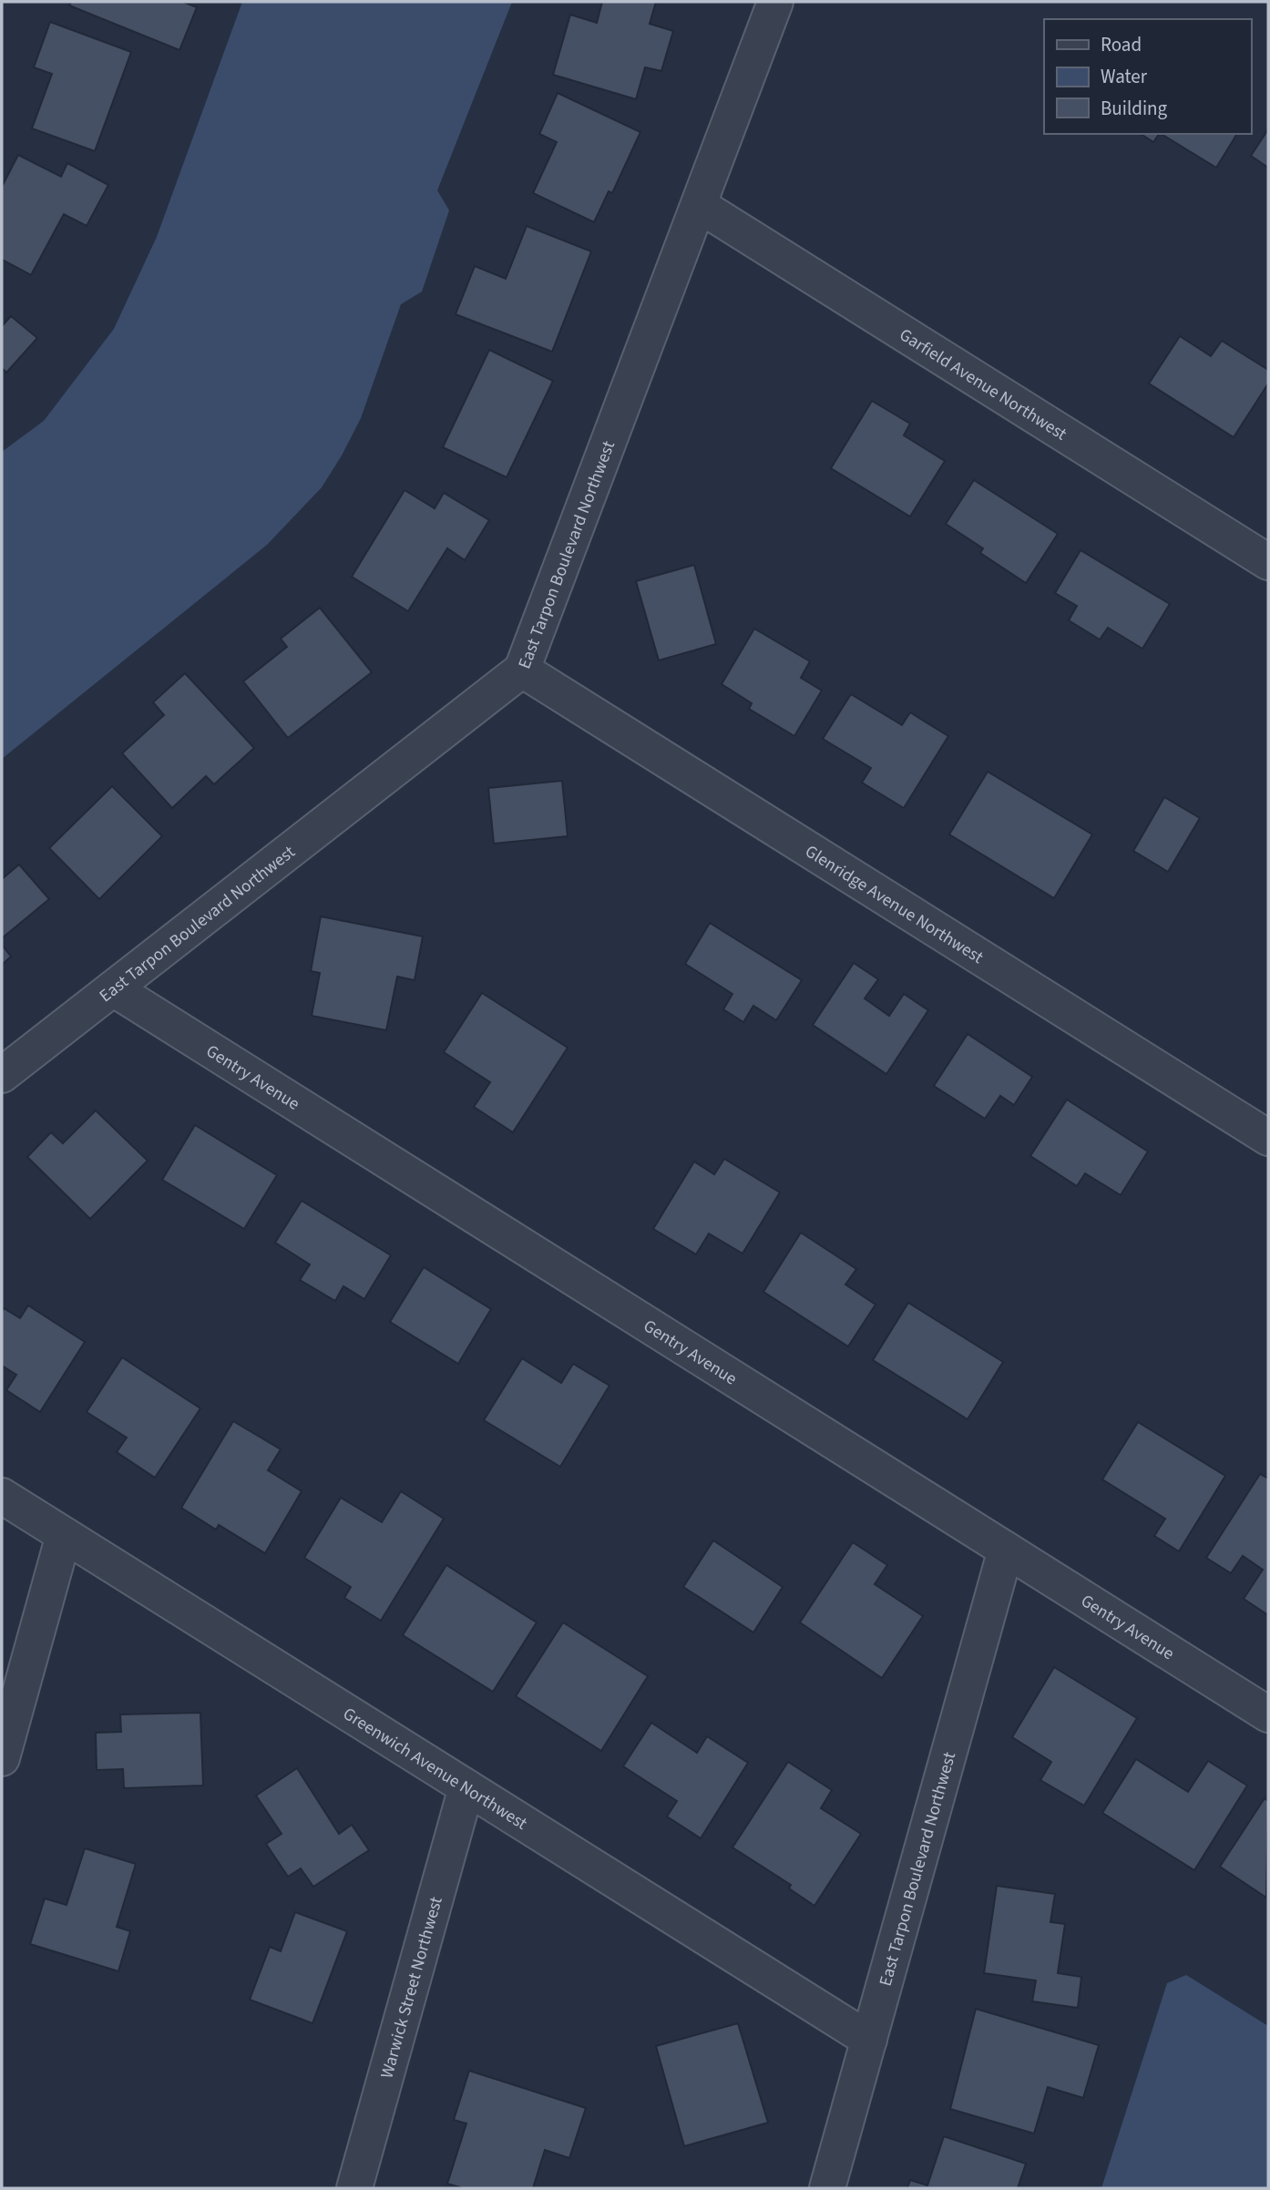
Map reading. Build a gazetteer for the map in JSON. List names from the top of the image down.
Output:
{
  "streets": {
    "street": [
      "Garfield Avenue Northwest",
      "East Tarpon Boulevard Northwest",
      "Glenridge Avenue Northwest",
      "Gentry Avenue",
      "Greenwich Avenue Northwest",
      "Warwick Street Northwest"
    ]
  },
  "crossings": [
    ["Garfield Avenue Northwest", "East Tarpon Boulevard Northwest"],
    ["East Tarpon Boulevard Northwest", "Glenridge Avenue Northwest"],
    ["East Tarpon Boulevard Northwest", "Gentry Avenue"],
    ["East Tarpon Boulevard Northwest", "Greenwich Avenue Northwest"],
    ["Greenwich Avenue Northwest", "Warwick Street Northwest"]
  ],
  "legend": ["Road", "Water", "Building"]
}
